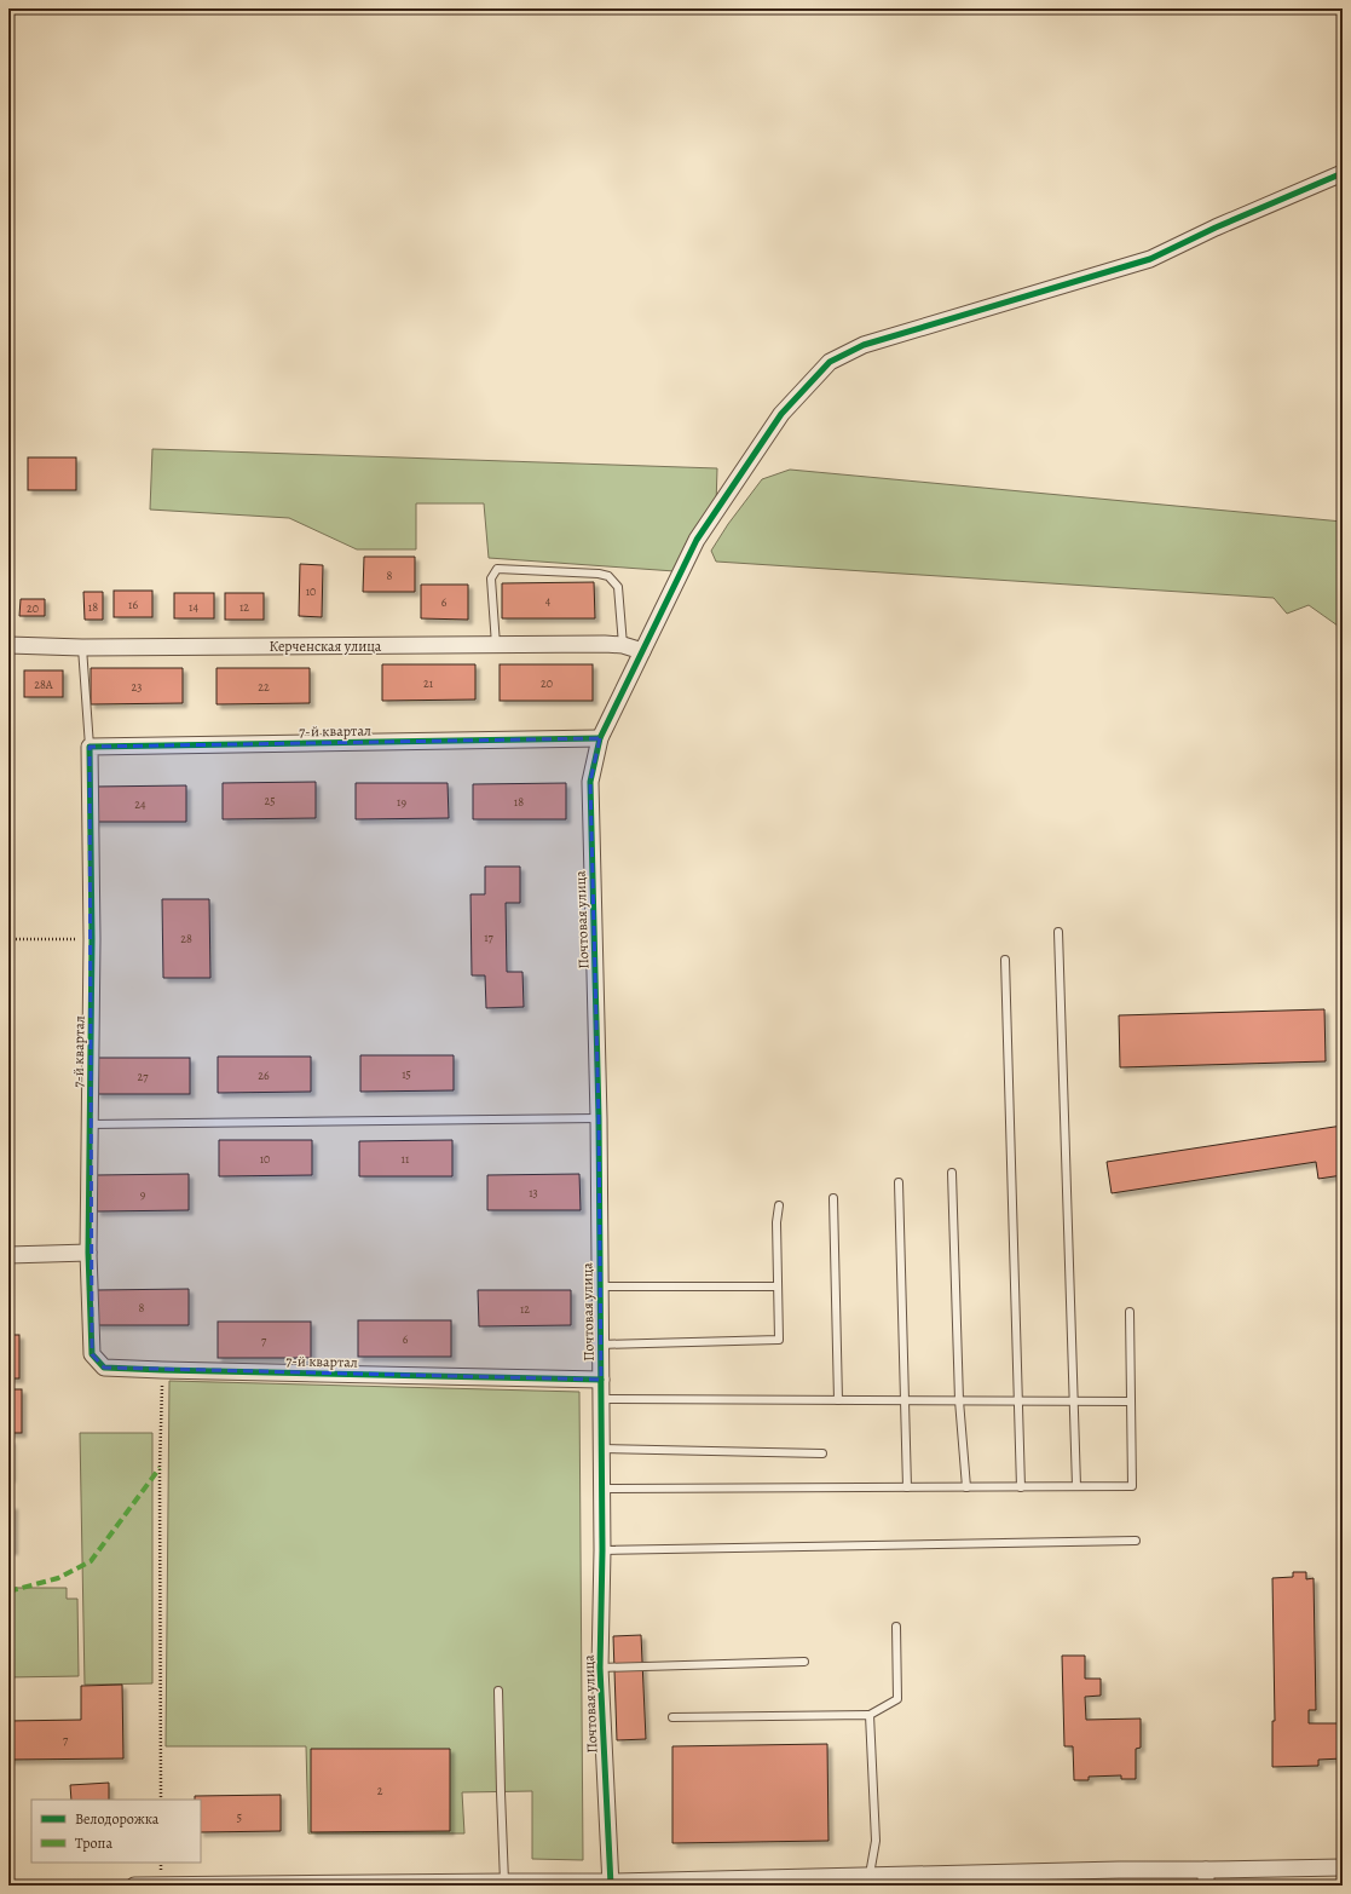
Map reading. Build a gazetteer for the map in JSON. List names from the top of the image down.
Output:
{
  "streets": {
    "street": ["Керченская улица", "7-й квартал", "Почтовая улица"]
  },
  "crossings": [
    ["Керченская улица", "Почтовая улица"],
    ["7-й квартал", "Почтовая улица"]
  ],
  "house_numbers": [
    "8",
    "10",
    "4",
    "6",
    "16",
    "18",
    "14",
    "12",
    "20",
    "21",
    "20",
    "28А",
    "23",
    "22",
    "25",
    "19",
    "18",
    "24",
    "17",
    "28",
    "15",
    "26",
    "27",
    "10",
    "11",
    "13",
    "9",
    "8",
    "12",
    "6",
    "7",
    "7",
    "2",
    "5"
  ],
  "legend": ["Велодорожка", "Тропа"]
}
